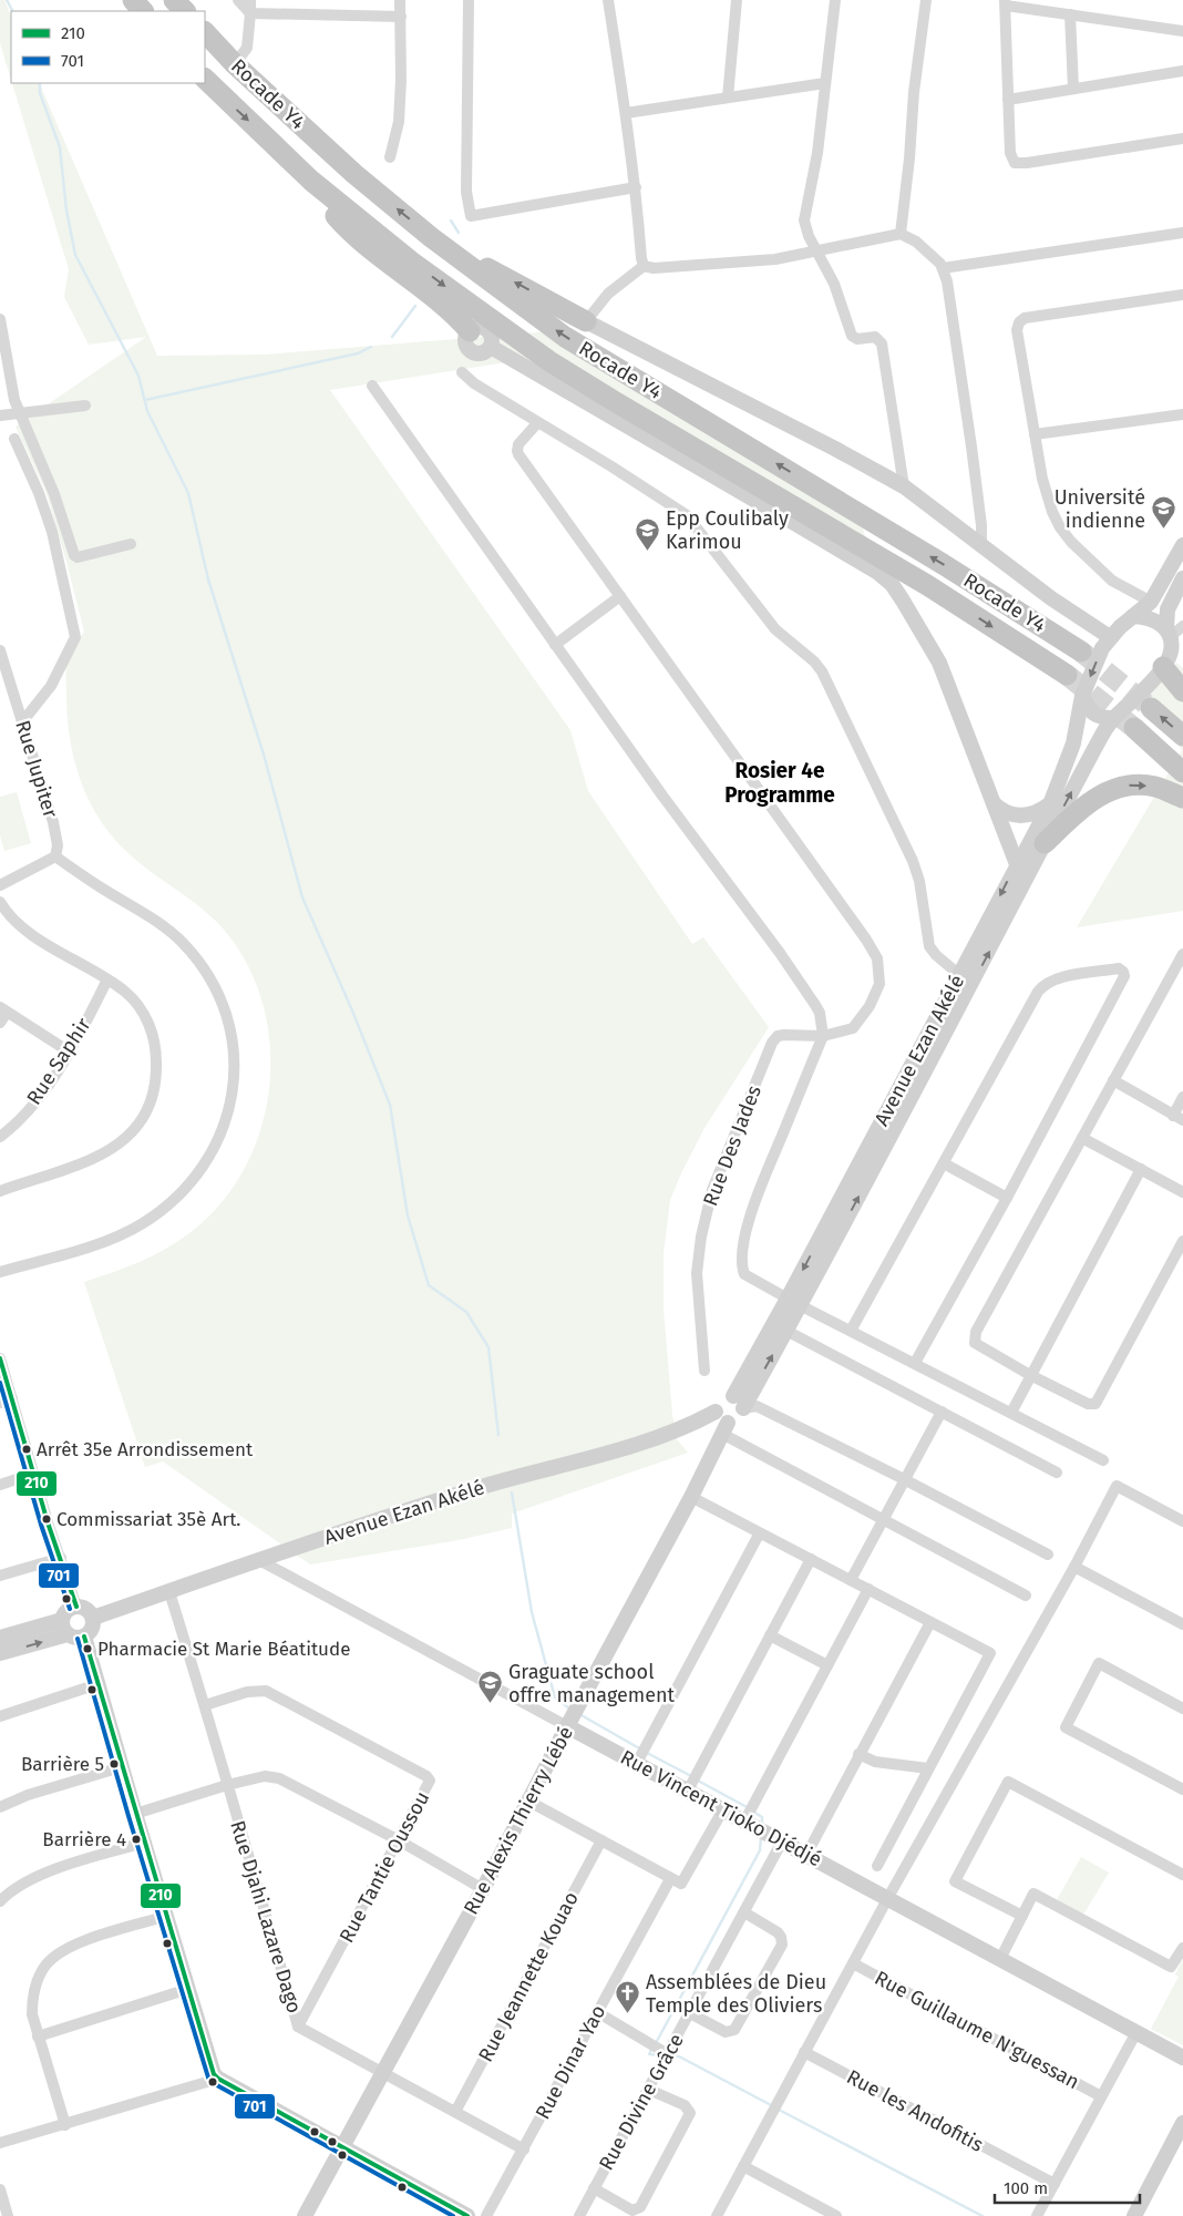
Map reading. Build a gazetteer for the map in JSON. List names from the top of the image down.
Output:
{
  "streets": {
    "highway": ["Rocade Y4"],
    "street": [
      "Rue Jupiter",
      "Avenue Ezan Akélé",
      "Rue Saphir",
      "Rue Des Jades",
      "Rue Vincent Tioko Djédjé",
      "Rue Alexis Thierry Lébé",
      "Rue Tantie Oussou",
      "Rue Djahi Lazare Dago",
      "Rue Jeannette Kouao",
      "Rue Guillaume N'guessan",
      "Rue Dinar Yao",
      "Rue Divine Grâce",
      "Rue les Andofitis"
    ]
  },
  "crossings": [
    ["Avenue Ezan Akélé", "Rue Vincent Tioko Djédjé"],
    ["Avenue Ezan Akélé", "Rue Alexis Thierry Lébé"],
    ["Avenue Ezan Akélé", "Rue Djahi Lazare Dago"],
    ["Rue Vincent Tioko Djédjé", "Rue Alexis Thierry Lébé"],
    ["Rue Vincent Tioko Djédjé", "Rue Divine Grâce"],
    ["Rue Alexis Thierry Lébé", "Rue Djahi Lazare Dago"],
    ["Rue Tantie Oussou", "Rue Djahi Lazare Dago"],
    ["Rue Djahi Lazare Dago", "Rue Jeannette Kouao"],
    ["Rue Djahi Lazare Dago", "Rue Dinar Yao"]
  ],
  "districts": ["Rosier 4e Programme"],
  "places": {
    "school or university": ["Université indienne", "Epp Coulibaly Karimou", "Graguate school offre management"],
    "other": [
      "Arrêt 35e Arrondissement",
      "Commissariat 35è Art.",
      "Pharmacie St Marie Béatitude",
      "Barrière 5",
      "Barrière 4"
    ],
    "church": ["Assemblées de Dieu Temple des Oliviers"]
  },
  "lines": ["transit line 210", "transit line 701"],
  "legend": ["210", "701"],
  "scale_bar": "100 m"
}
